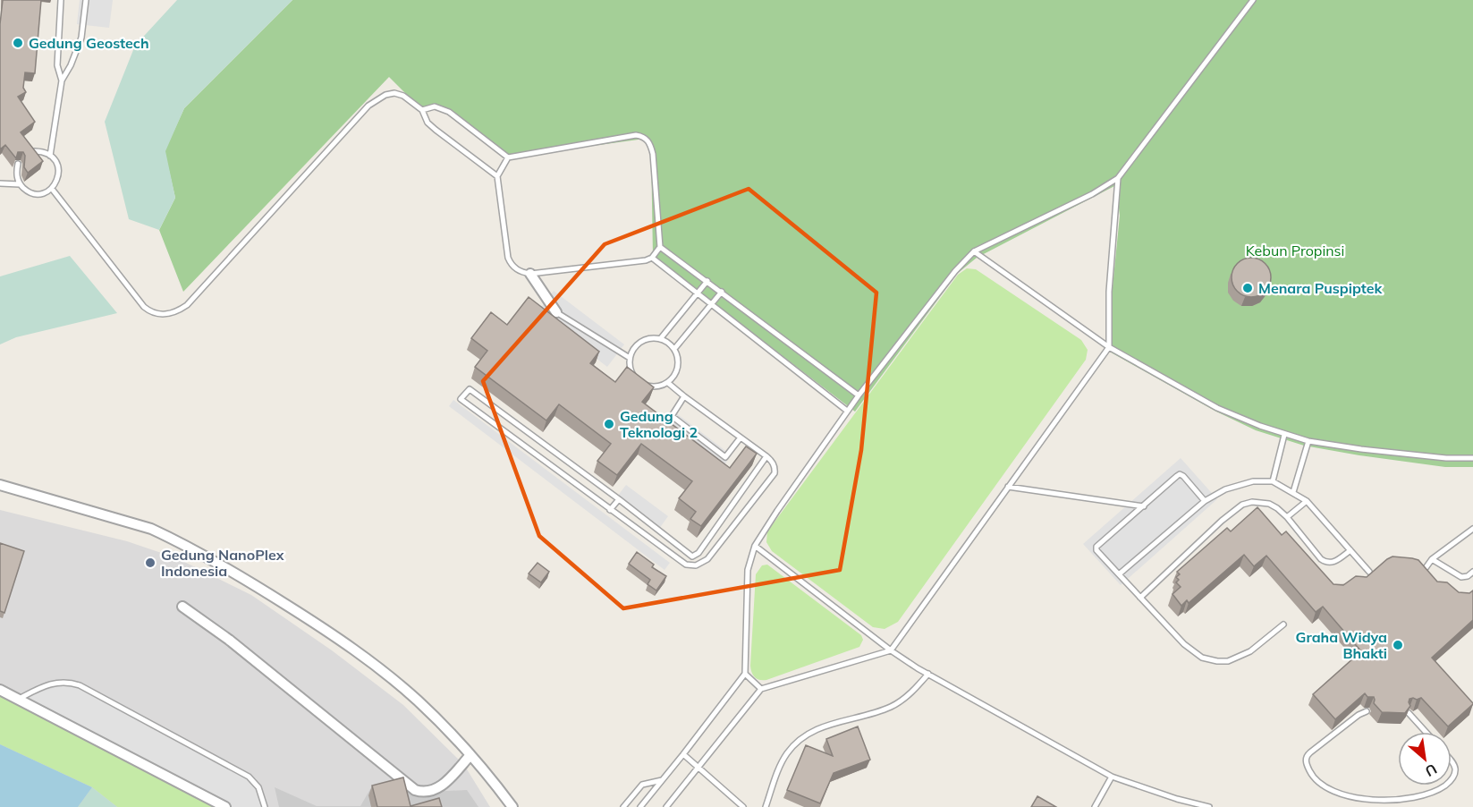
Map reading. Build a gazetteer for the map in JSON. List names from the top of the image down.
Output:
{
  "parks": ["Kebun Propinsi"],
  "places": [
    "Gedung Geostech",
    "Menara Puspiptek",
    "Gedung Teknologi 2",
    "Gedung NanoPlex Indonesia",
    "Graha Widya Bhakti"
  ],
  "north": "bottom right"
}
